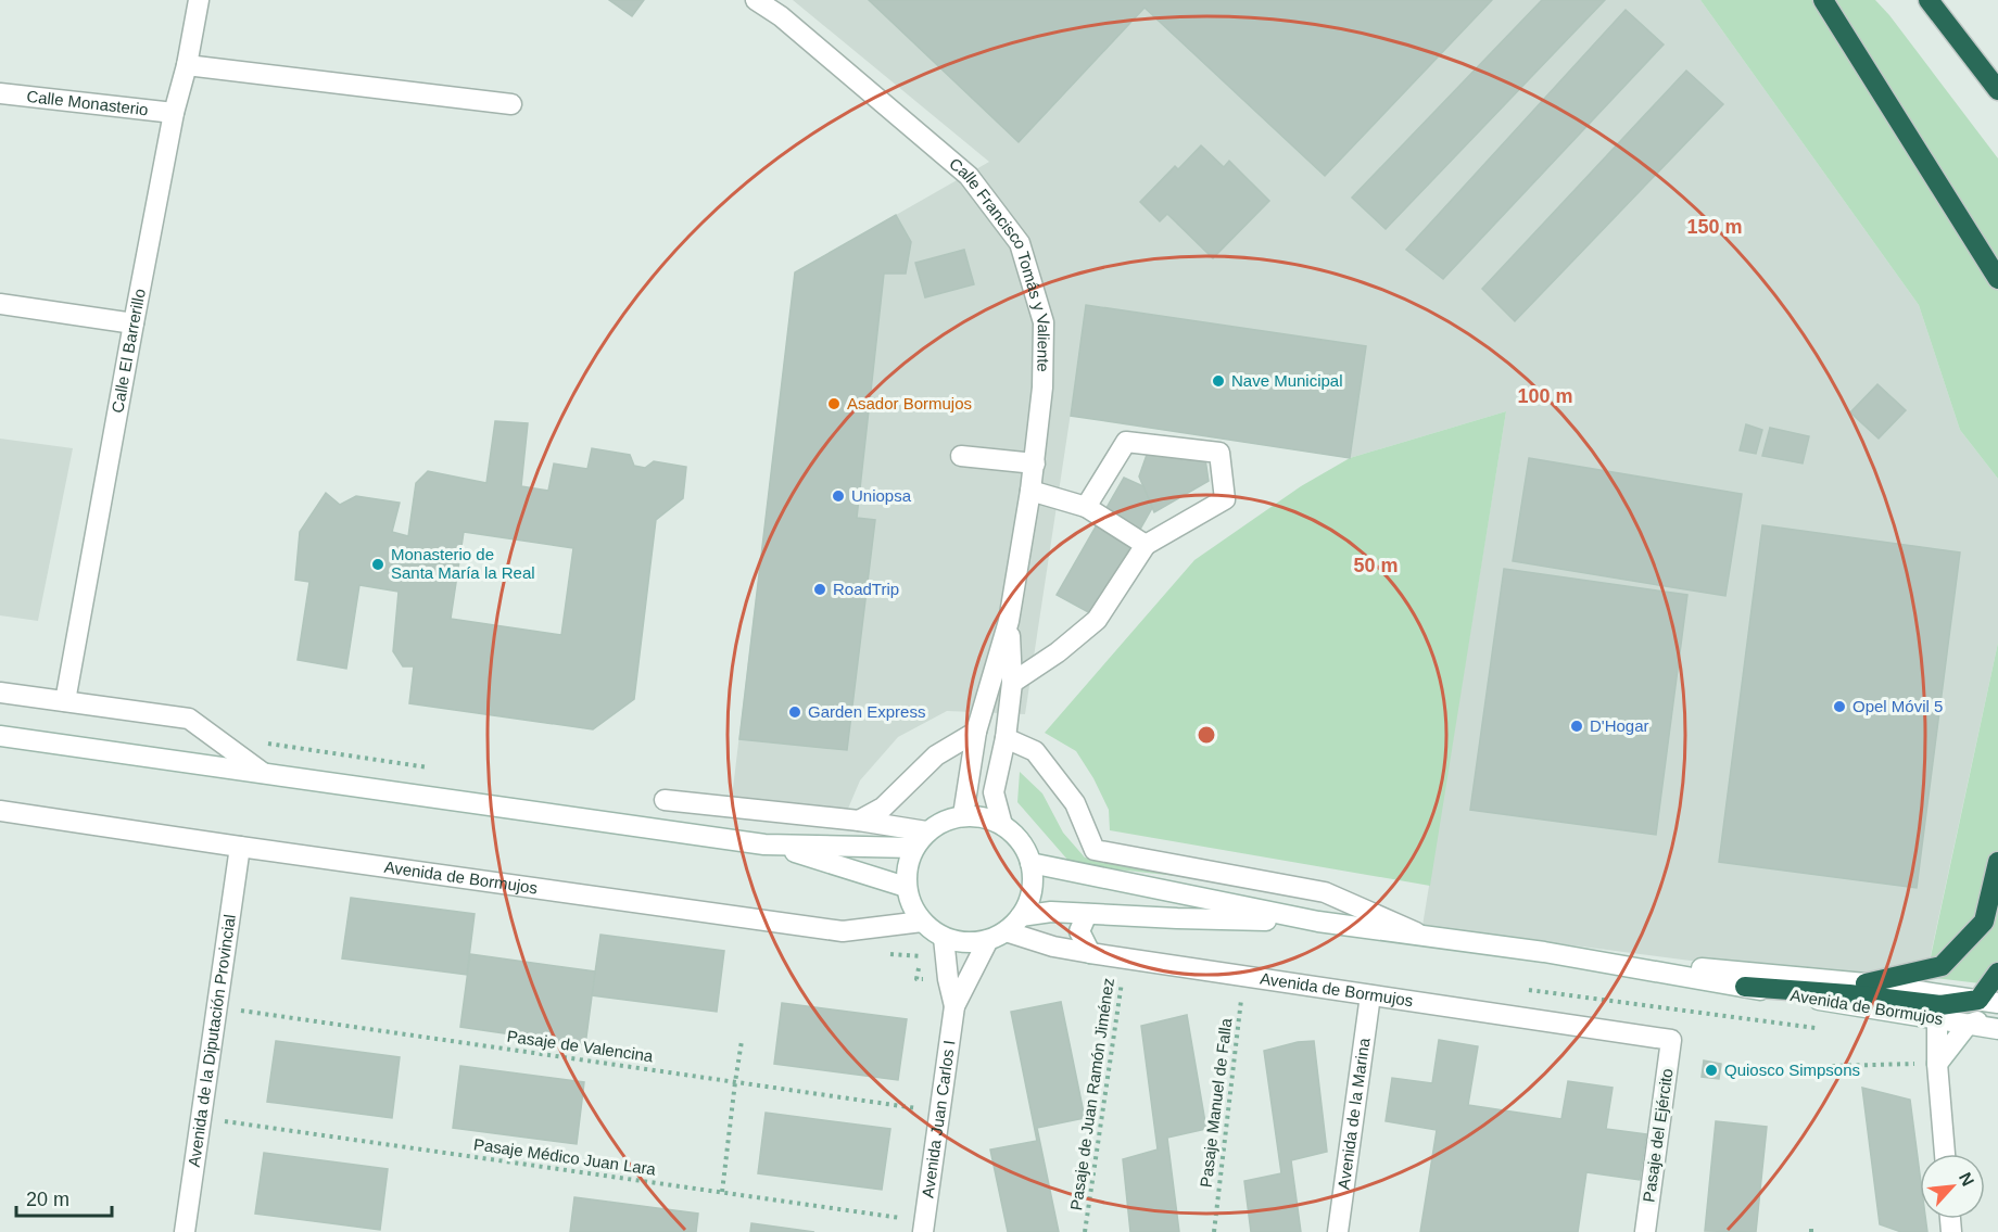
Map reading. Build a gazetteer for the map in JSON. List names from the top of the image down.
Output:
{
  "streets": {
    "street": [
      "Calle Monasterio",
      "Calle Francisco Tomás y Valiente",
      "Calle El Barrerillo",
      "Avenida de Bormujos",
      "Avenida de la Diputación Provincial",
      "Avenida de la Marina",
      "Avenida Juan Carlos I",
      "Pasaje del Ejército"
    ],
    "path": [
      "Pasaje de Valencina",
      "Pasaje de Juan Ramón Jiménez",
      "Pasaje Manuel de Falla",
      "Pasaje Médico Juan Lara"
    ]
  },
  "crossings": [
    ["Calle Monasterio", "Calle El Barrerillo"],
    ["Calle Francisco Tomás y Valiente", "Avenida de Bormujos"],
    ["Calle Francisco Tomás y Valiente", "Avenida Juan Carlos I"],
    ["Avenida de Bormujos", "Avenida de la Diputación Provincial"],
    ["Avenida de Bormujos", "Pasaje de Juan Ramón Jiménez"],
    ["Avenida de Bormujos", "Pasaje Manuel de Falla"],
    ["Avenida de Bormujos", "Avenida de la Marina"],
    ["Avenida de Bormujos", "Avenida Juan Carlos I"],
    ["Avenida de Bormujos", "Pasaje del Ejército"],
    ["Avenida de la Diputación Provincial", "Pasaje de Valencina"],
    ["Avenida de la Diputación Provincial", "Pasaje Médico Juan Lara"],
    ["Pasaje de Valencina", "Avenida Juan Carlos I"],
    ["Avenida Juan Carlos I", "Pasaje Médico Juan Lara"]
  ],
  "places": [
    "Nave Municipal",
    "Asador Bormujos",
    "Uniopsa",
    "Monasterio de Santa María la Real",
    "RoadTrip",
    "Opel Móvil 5",
    "Garden Express",
    "D'Hogar",
    "Quiosco Simpsons"
  ],
  "scale_bar": "20 m",
  "north": "top right",
  "rings": ["150 m", "100 m", "50 m"]
}
